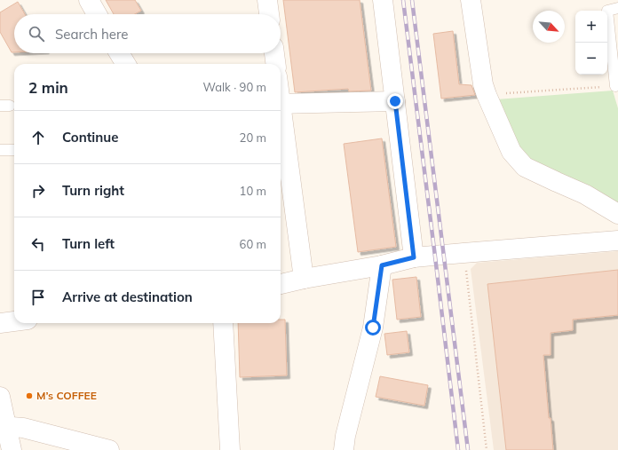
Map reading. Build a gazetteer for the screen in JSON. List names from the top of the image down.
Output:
{
  "places": ["M’s COFFEE"],
  "north": "bottom right",
  "page": {
    "map_buttons": ["+", "−"],
    "search": "Search here",
    "heading": ["2 min", "Walk · 90 m"],
    "list": [
      ["Continue", "20 m"],
      ["Turn right", "10 m"],
      ["Turn left", "60 m"],
      "Arrive at destination"
    ]
  }
}
